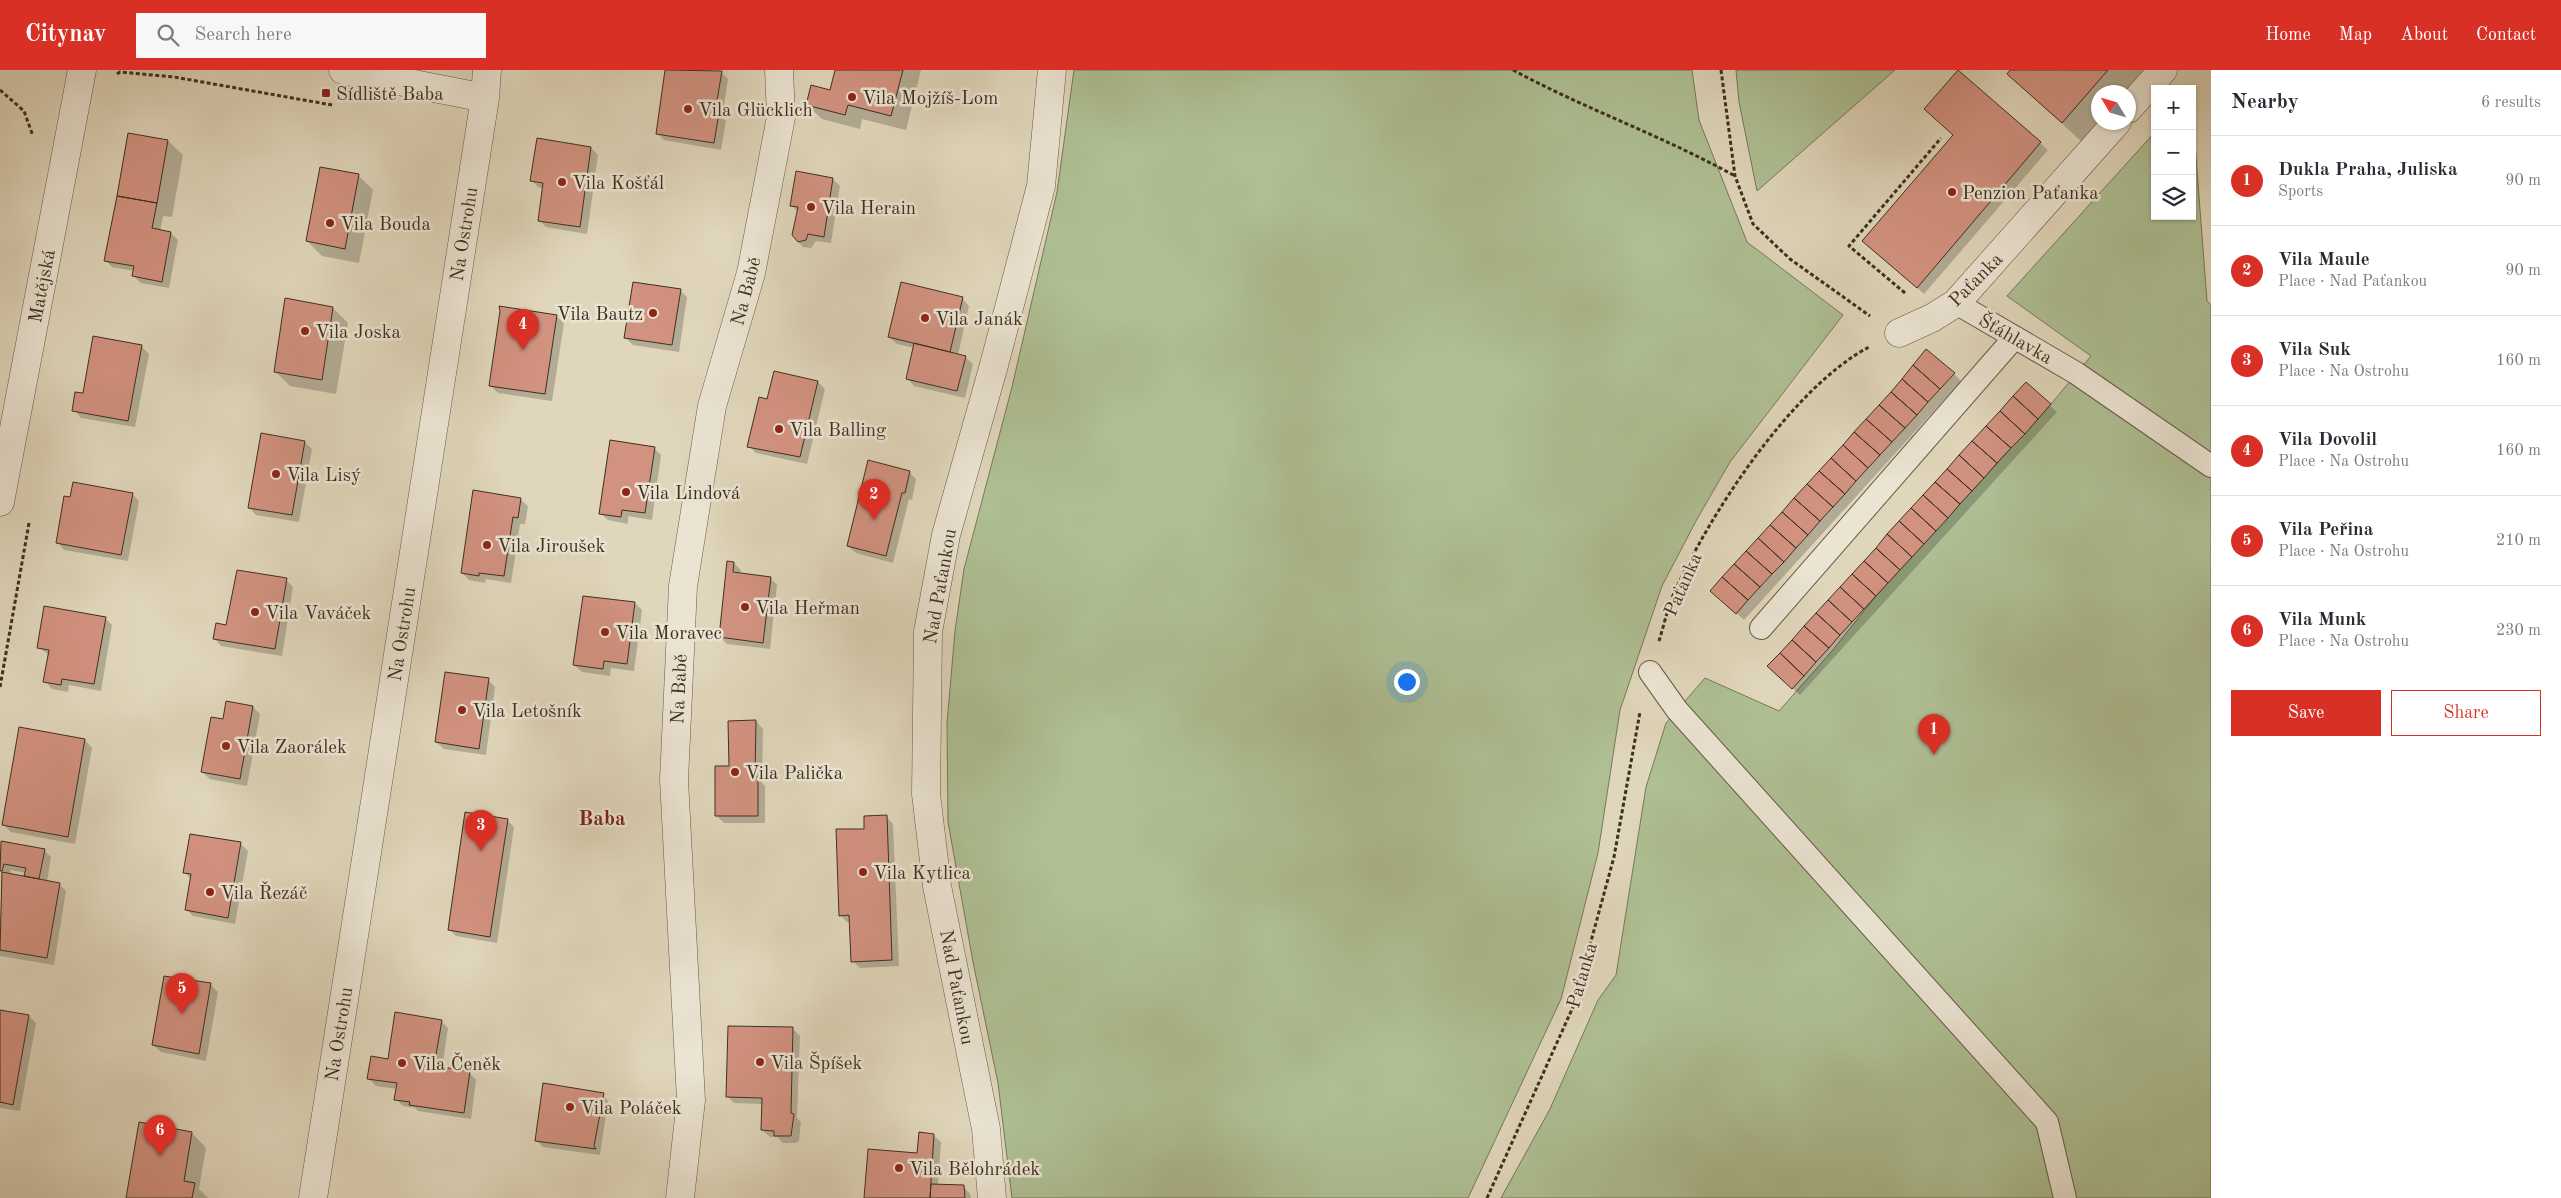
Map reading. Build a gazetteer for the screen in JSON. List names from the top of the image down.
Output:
{
  "streets": {
    "street": [
      "Na Ostrohu",
      "Paťanka",
      "Matějská",
      "Na Babě",
      "Nad Paťankou"
    ],
    "lane": ["Šťáhlavka"]
  },
  "crossings": [
    ["Paťanka", "Šťáhlavka"]
  ],
  "districts": ["Baba"],
  "places": {
    "transit": ["Sídliště Baba"],
    "other": [
      "Vila Mojžíš-Lom",
      "Vila Glücklich",
      "Vila Košťál",
      "Penzion Paťanka",
      "Vila Herain",
      "Vila Bouda",
      "Vila Bautz",
      "Vila Janák",
      "Vila Joska",
      "Vila Balling",
      "Vila Lisý",
      "Vila Lindová",
      "Vila Jiroušek",
      "Vila Heřman",
      "Vila Vaváček",
      "Vila Moravec",
      "Vila Letošník",
      "Vila Zaorálek",
      "Vila Palička",
      "Vila Kytlica",
      "Vila Řezáč",
      "Vila Špíšek",
      "Vila Čeněk",
      "Vila Poláček",
      "Vila Bělohrádek"
    ]
  },
  "north": "top left",
  "page": {
    "header": "Citynav",
    "search": "Search here",
    "nav": [
      "Home",
      "Map",
      "About",
      "Contact"
    ],
    "heading": ["Nearby", "6 results"],
    "map_buttons": ["+", "−"],
    "list": [
      {
        "mark": "1",
        "name": "Dukla Praha, Juliska",
        "note": "Sports",
        "value": "90 m"
      },
      {
        "mark": "2",
        "name": "Vila Maule",
        "note": "Place · Nad Paťankou",
        "value": "90 m"
      },
      {
        "mark": "3",
        "name": "Vila Suk",
        "note": "Place · Na Ostrohu",
        "value": "160 m"
      },
      {
        "mark": "4",
        "name": "Vila Dovolil",
        "note": "Place · Na Ostrohu",
        "value": "160 m"
      },
      {
        "mark": "5",
        "name": "Vila Peřina",
        "note": "Place · Na Ostrohu",
        "value": "210 m"
      },
      {
        "mark": "6",
        "name": "Vila Munk",
        "note": "Place · Na Ostrohu",
        "value": "230 m"
      }
    ],
    "pins": [
      "4",
      "2",
      "1",
      "3",
      "5",
      "6"
    ],
    "buttons": ["Save", "Share"]
  }
}
